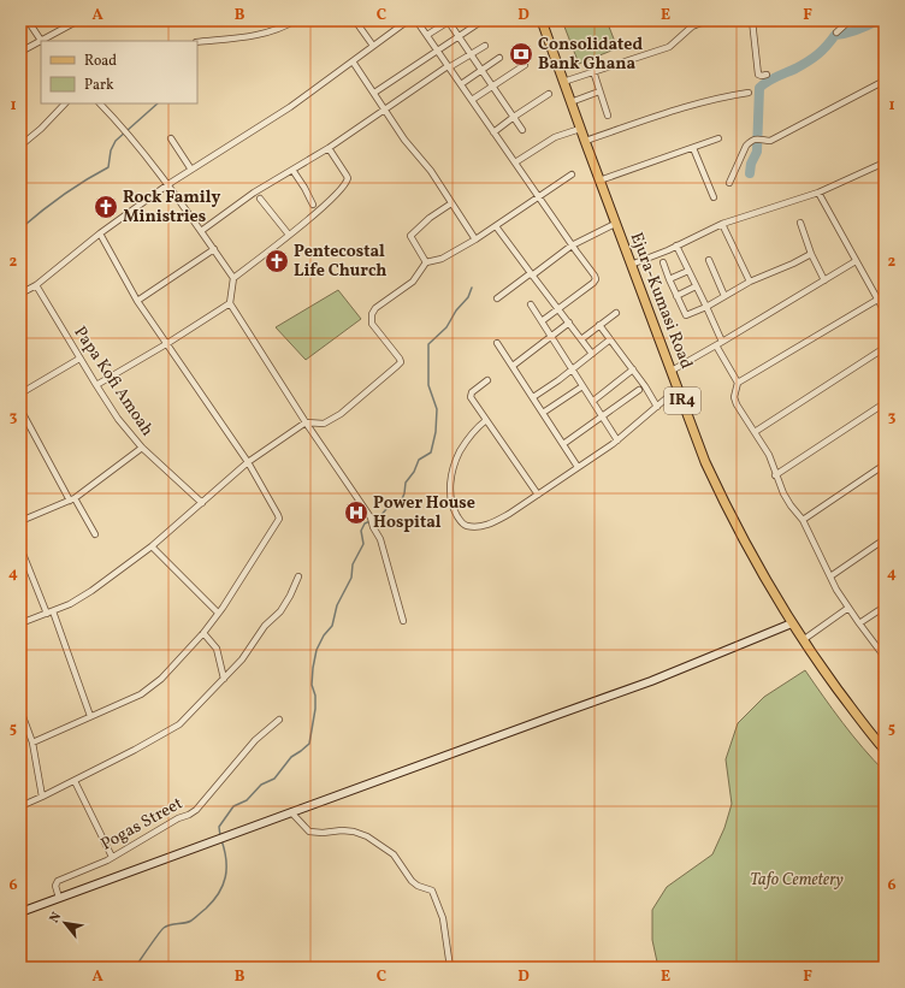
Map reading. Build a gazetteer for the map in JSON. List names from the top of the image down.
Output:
{
  "streets": {
    "main road": ["Ejura-Kumasi Road", "IR4"],
    "street": ["Papa Kofi Amoah", "Pogas Street"]
  },
  "parks": ["Tafo Cemetery"],
  "places": {
    "bank": ["Consolidated Bank Ghana"],
    "church": ["Rock Family Ministries", "Pentecostal Life Church"],
    "hospital": ["Power House Hospital"]
  },
  "legend": ["Road", "Park"],
  "north": "top left",
  "grid": {
    "columns": [
      "A",
      "B",
      "C",
      "D",
      "E",
      "F"
    ],
    "rows": [
      "1",
      "2",
      "3",
      "4",
      "5",
      "6"
    ]
  }
}
